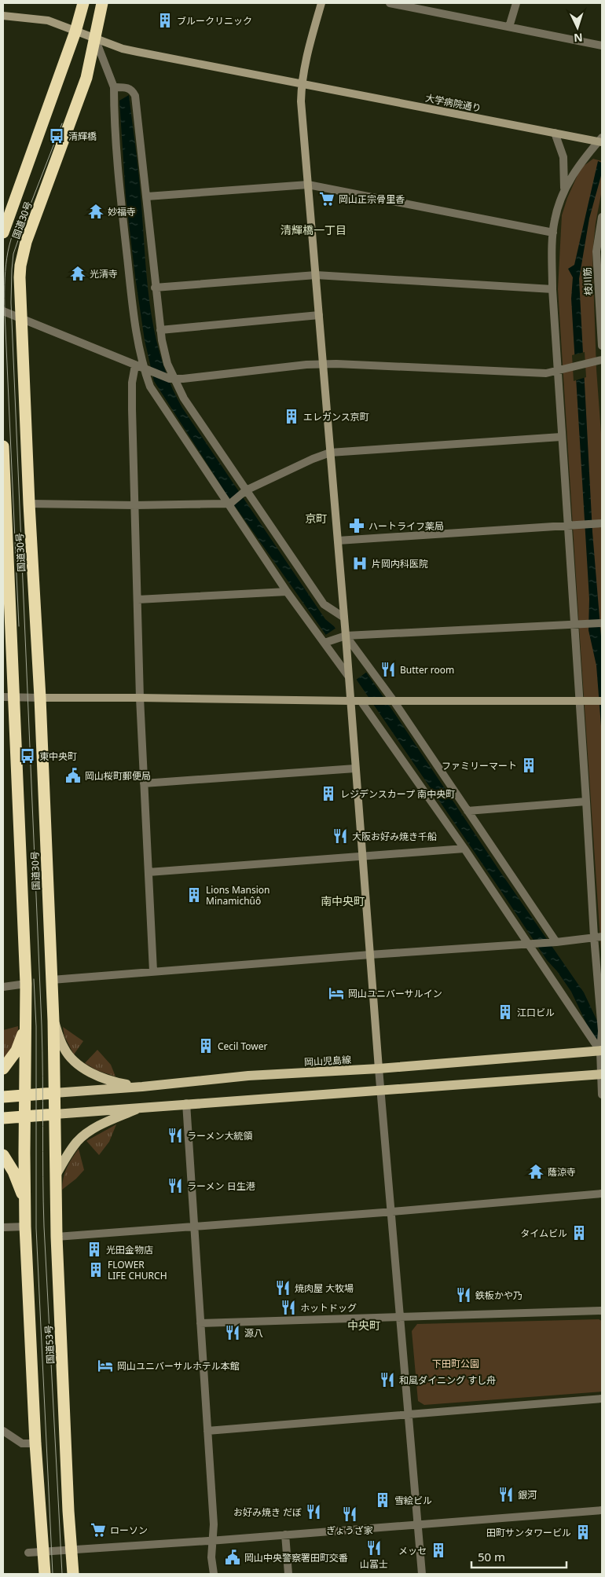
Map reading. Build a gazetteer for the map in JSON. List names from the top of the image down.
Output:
{
  "streets": {
    "highway": ["国道30号", "国道53号"],
    "main road": ["岡山児島線"],
    "street": ["大学病院通り", "枝川筋"]
  },
  "crossings": [
    ["大学病院通り", "国道30号"],
    ["国道30号", "岡山児島線"],
    ["国道30号", "国道53号"]
  ],
  "districts": [
    "清輝橋一丁目",
    "京町",
    "南中央町",
    "中央町"
  ],
  "parks": ["下田町公園"],
  "places": {
    "building": [
      "ブルークリニック",
      "エレガンス京町",
      "ファミリーマート",
      "レジデンスカープ 南中央町",
      "Lions Mansion Minamichûô",
      "江口ビル",
      "Cecil Tower",
      "タイムビル",
      "光田金物店",
      "FLOWER LIFE CHURCH",
      "雪絵ビル",
      "田町サンタワービル",
      "メッセ"
    ],
    "bus stop": ["清輝橋", "東中央町"],
    "supermarket": ["岡山正宗骨里香", "ローソン"],
    "temple": ["妙福寺", "光清寺", "蔭涼寺"],
    "pharmacy": ["ハートライフ薬局"],
    "hospital": ["片岡内科医院"],
    "restaurant": [
      "Butter room",
      "大阪お好み焼き千船",
      "ラーメン大統領",
      "ラーメン 日生港",
      "焼肉屋 大牧場",
      "鉄板かや乃",
      "ホットドッグ",
      "源八",
      "和風ダイニング すし舟",
      "銀河",
      "お好み焼き だぼ",
      "ぎょうざ家",
      "山冨士"
    ],
    "public building": ["岡山桜町郵便局", "岡山中央警察署田町交番"],
    "hotel": ["岡山ユニバーサルイン", "岡山ユニバーサルホテル本館"]
  },
  "scale_bar": "50 m",
  "north": "bottom"
}
